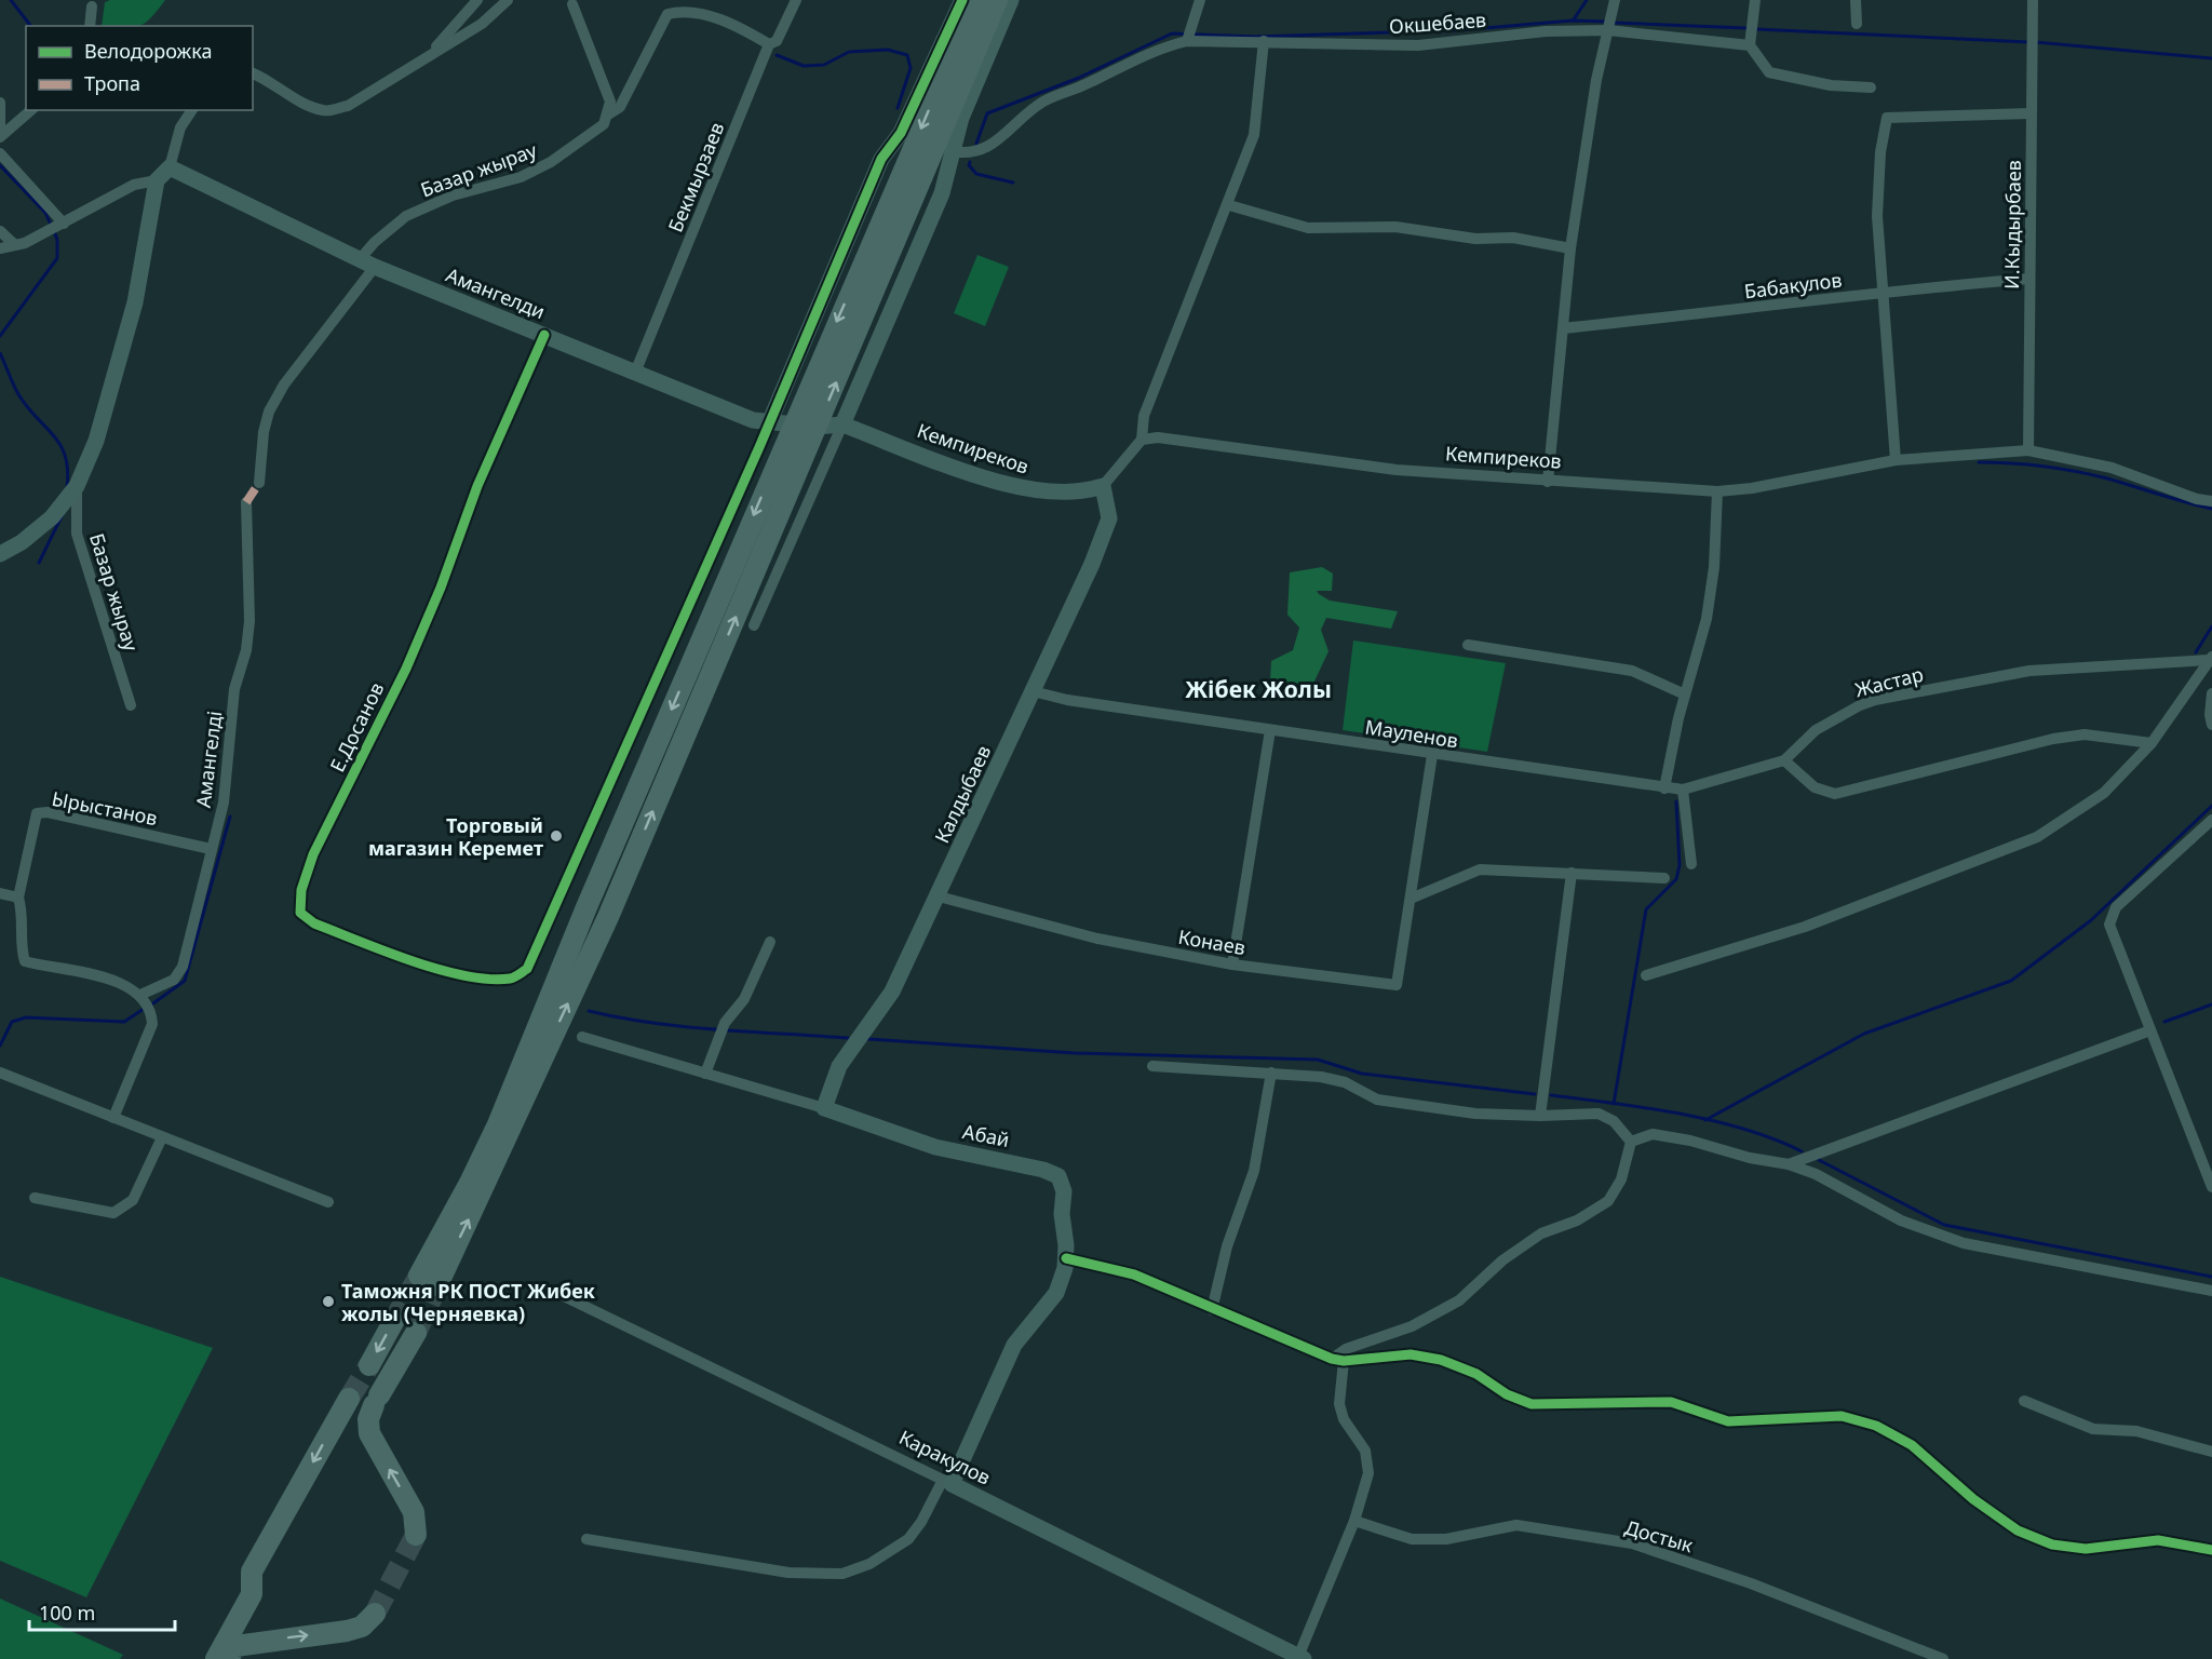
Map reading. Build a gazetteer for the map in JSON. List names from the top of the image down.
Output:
{
  "streets": {
    "main road": [
      "Амангелди",
      "Кемпиреков",
      "Калдыбаев",
      "Абай",
      "Каракулов"
    ],
    "street": [
      "Окшебаев",
      "Базар жырау",
      "Бекмырзаев",
      "И.Кыдырбаев",
      "Бабакулов",
      "Жастар",
      "Е.Досанов",
      "Мауленов",
      "Амангелді",
      "Ырыстанов",
      "Конаев",
      "Достык"
    ]
  },
  "crossings": [
    ["Базар жырау", "Бекмырзаев"],
    ["Базар жырау", "Амангелди"],
    ["Бекмырзаев", "Амангелди"],
    ["И.Кыдырбаев", "Бабакулов"],
    ["И.Кыдырбаев", "Кемпиреков"],
    ["Амангелди", "Кемпиреков"],
    ["Амангелди", "Е.Досанов"],
    ["Кемпиреков", "Калдыбаев"],
    ["Жастар", "Мауленов"],
    ["Мауленов", "Калдыбаев"],
    ["Мауленов", "Конаев"],
    ["Амангелді", "Ырыстанов"],
    ["Калдыбаев", "Конаев"],
    ["Калдыбаев", "Абай"],
    ["Абай", "Каракулов"]
  ],
  "districts": ["Жібек Жолы"],
  "places": ["Торговый магазин Керемет", "Таможня РК ПОСТ Жибек жолы (Черняевка)"],
  "legend": ["Велодорожка", "Тропа"],
  "scale_bar": "100 m"
}
